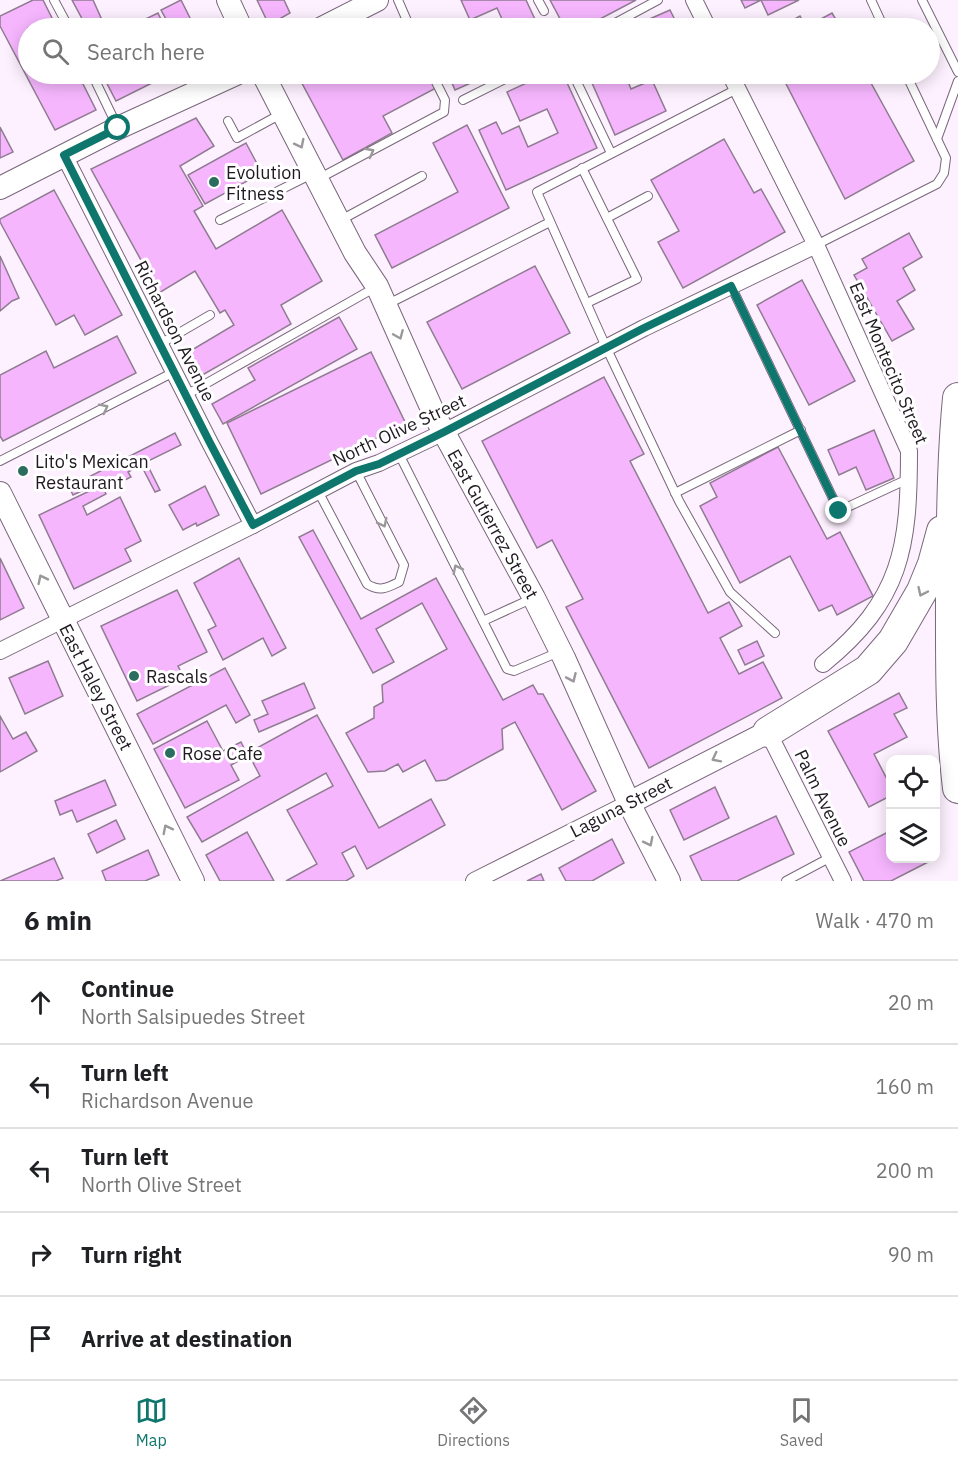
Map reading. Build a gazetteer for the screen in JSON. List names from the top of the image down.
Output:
{
  "streets": {
    "street": [
      "Richardson Avenue",
      "East Montecito Street",
      "North Olive Street",
      "East Gutierrez Street",
      "East Haley Street",
      "Palm Avenue",
      "Laguna Street"
    ]
  },
  "crossings": [
    ["Richardson Avenue", "North Olive Street"],
    ["East Montecito Street", "North Olive Street"],
    ["North Olive Street", "East Gutierrez Street"],
    ["North Olive Street", "East Haley Street"],
    ["East Gutierrez Street", "Laguna Street"],
    ["Palm Avenue", "Laguna Street"]
  ],
  "one_way": ["East Gutierrez Street", "East Haley Street", "Laguna Street"],
  "places": [
    "Evolution Fitness",
    "Lito's Mexican Restaurant",
    "Rascals",
    "Rose Cafe"
  ],
  "page": {
    "search": "Search here",
    "heading": ["6 min", "Walk · 470 m"],
    "list": [
      ["Continue", "North Salsipuedes Street", "20 m"],
      ["Turn left", "Richardson Avenue", "160 m"],
      ["Turn left", "North Olive Street", "200 m"],
      ["Turn right", "90 m"],
      "Arrive at destination"
    ],
    "nav": ["Map", "Directions", "Saved"]
  }
}
